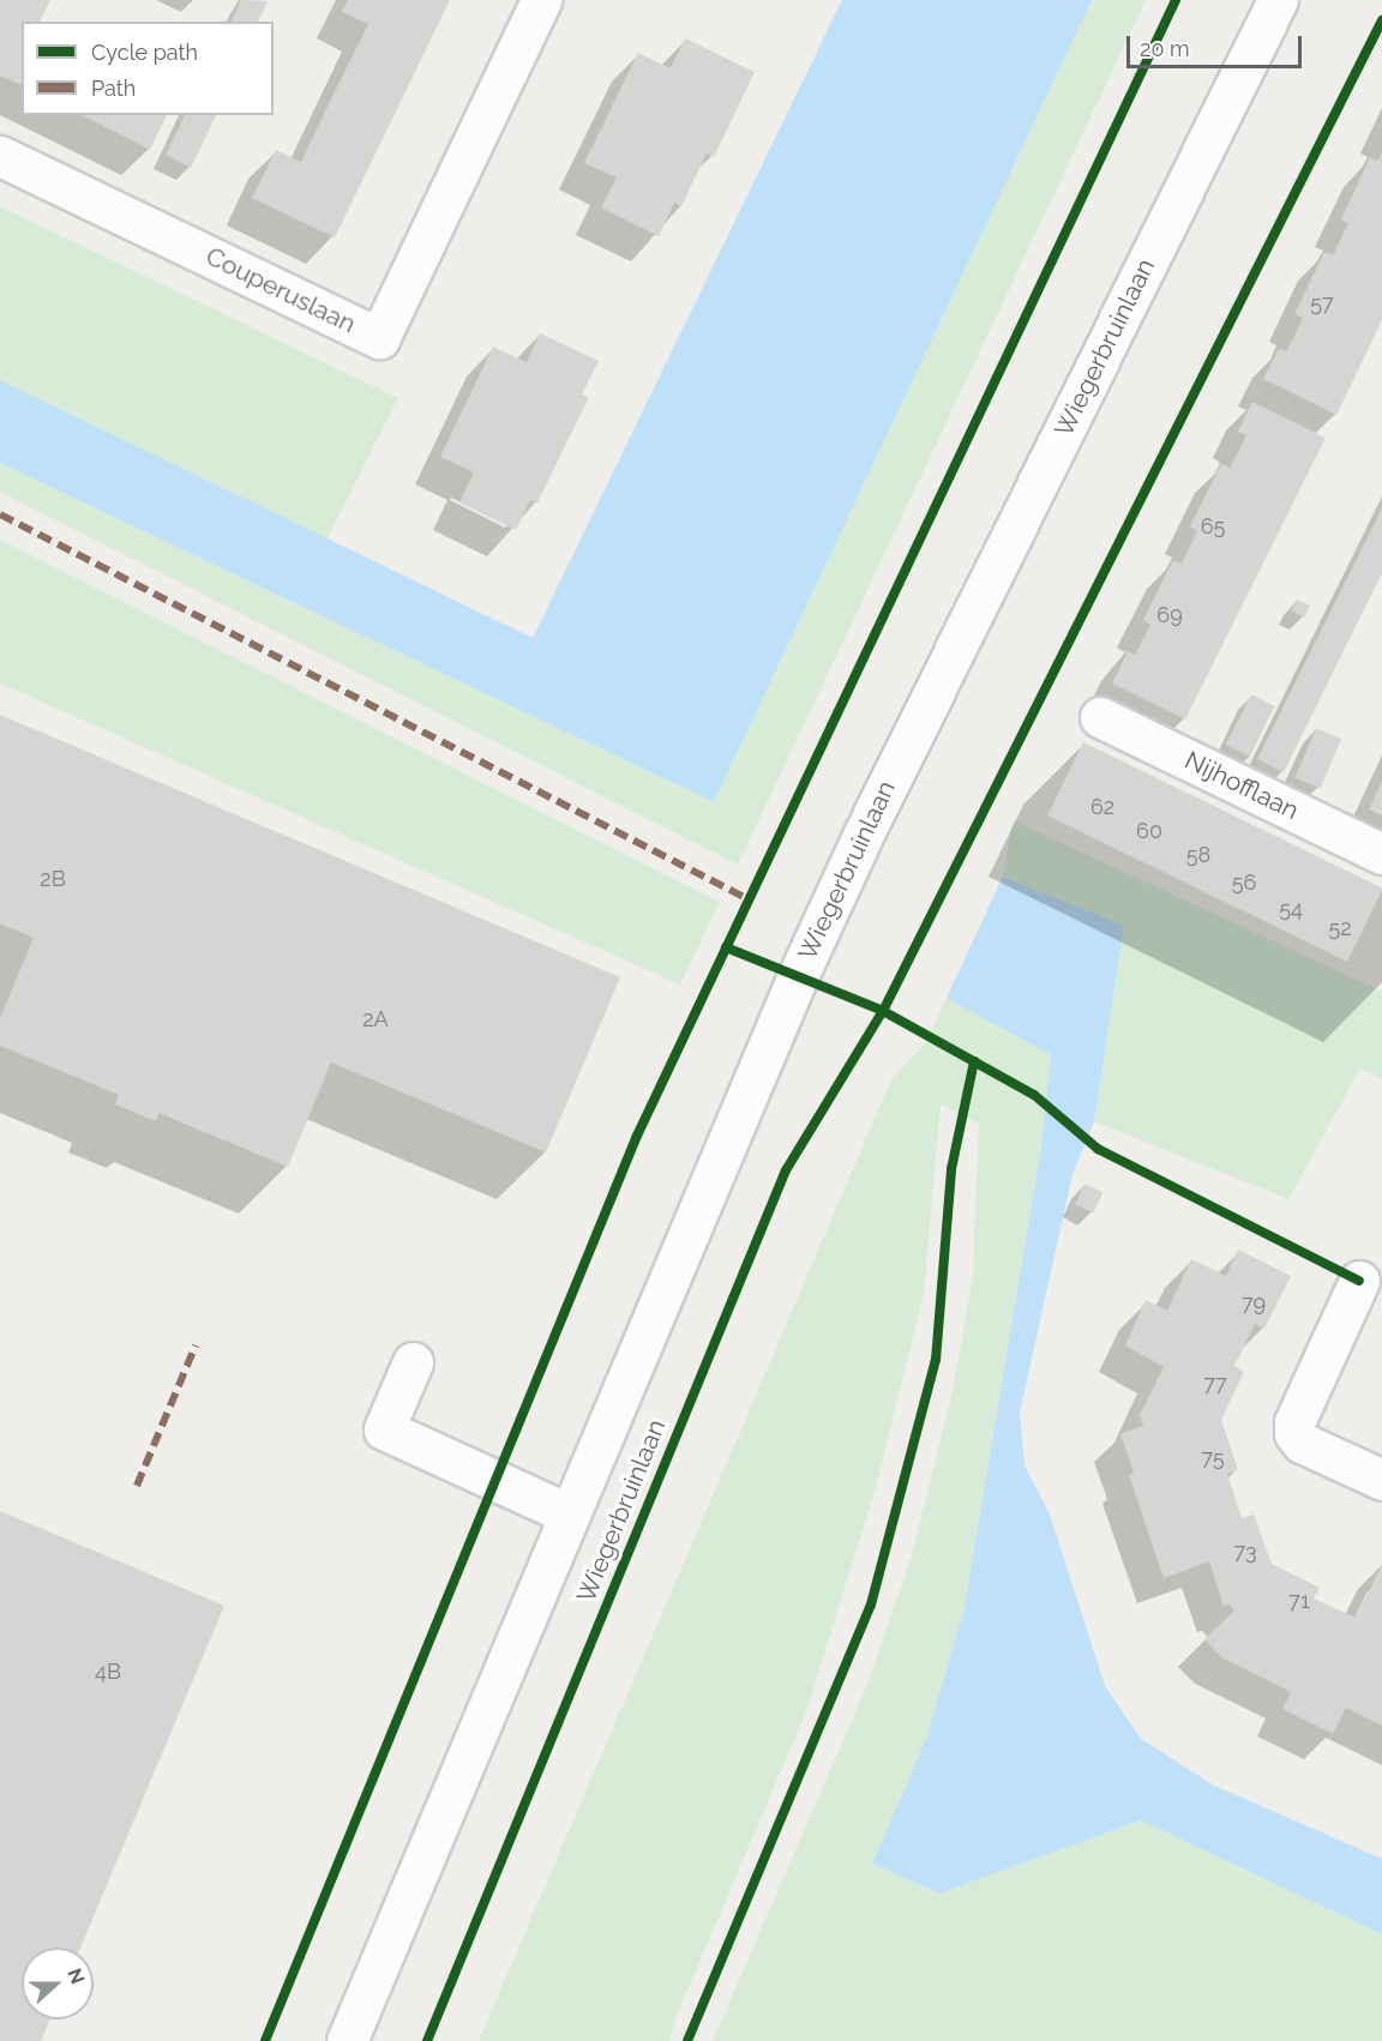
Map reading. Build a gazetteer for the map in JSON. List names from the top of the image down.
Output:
{
  "streets": {
    "street": ["Couperuslaan", "Wiegerbruinlaan", "Nijhofflaan"]
  },
  "house_numbers": [
    "57",
    "65",
    "69",
    "62",
    "60",
    "58",
    "2B",
    "56",
    "54",
    "52",
    "2A",
    "79",
    "77",
    "75",
    "73",
    "71",
    "4B"
  ],
  "legend": ["Cycle path", "Path"],
  "scale_bar": "20 m",
  "north": "right"
}
